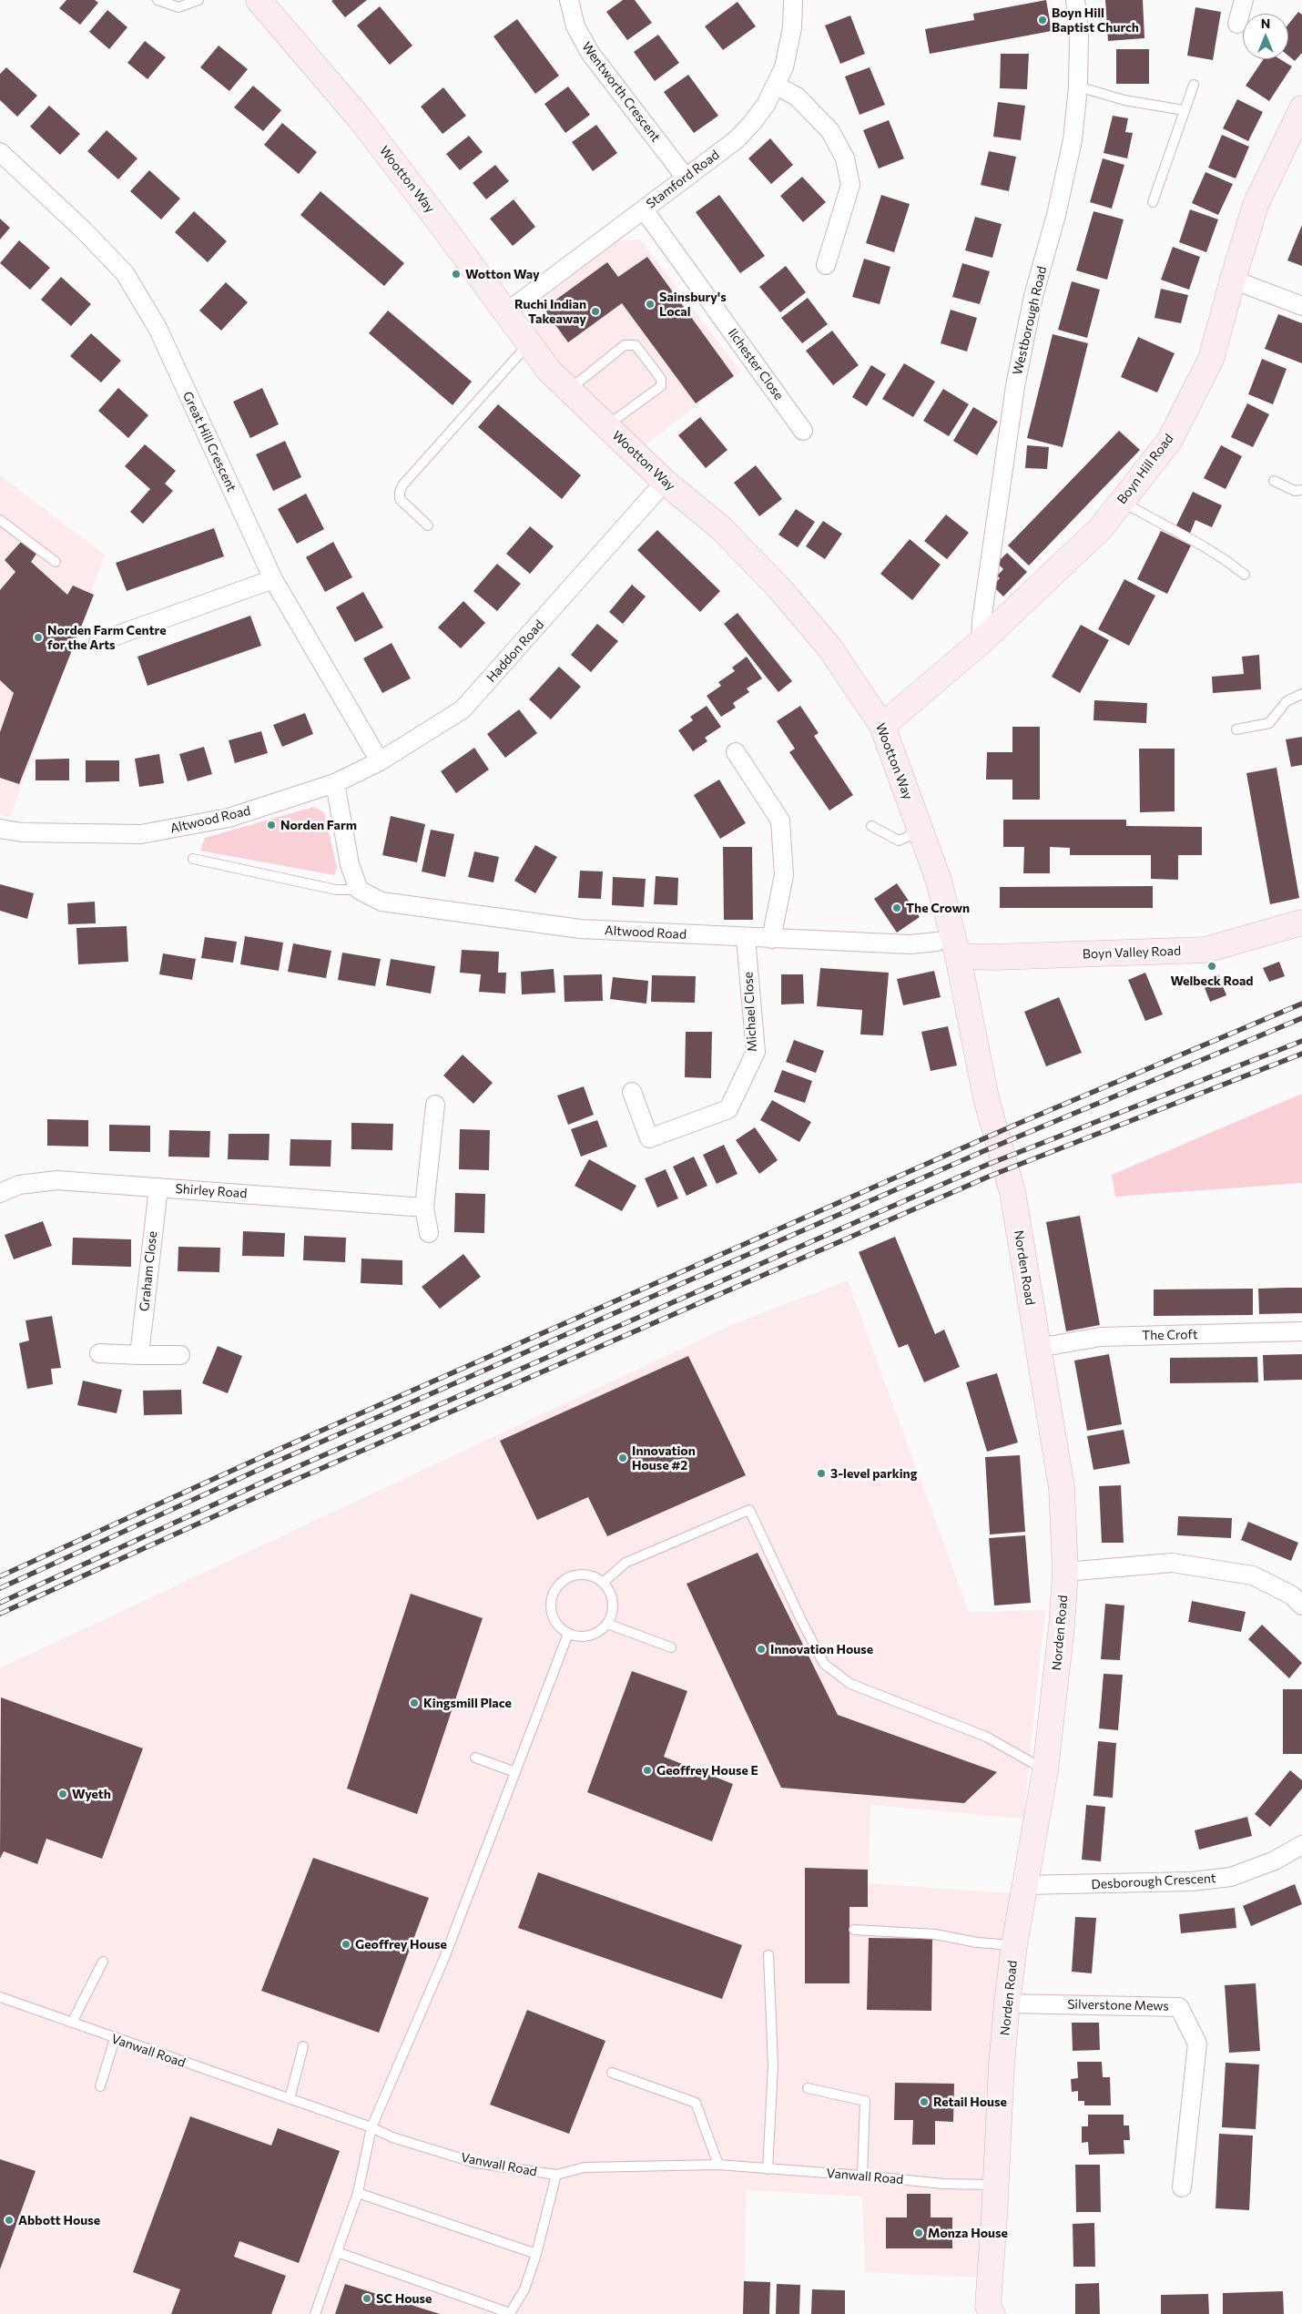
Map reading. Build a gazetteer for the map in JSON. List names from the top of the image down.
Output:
{
  "streets": {
    "street": [
      "Wentworth Crescent",
      "Wootton Way",
      "Stamford Road",
      "Westborough Road",
      "Ilchester Close",
      "Great Hill Crescent",
      "Boyn Hill Road",
      "Haddon Road",
      "Altwood Road",
      "Boyn Valley Road",
      "Michael Close",
      "Shirley Road",
      "Norden Road",
      "Graham Close",
      "The Croft",
      "Desborough Crescent",
      "Silverstone Mews"
    ],
    "lane": ["Vanwall Road"]
  },
  "crossings": [
    ["Wentworth Crescent", "Stamford Road"],
    ["Wootton Way", "Stamford Road"],
    ["Wootton Way", "Boyn Hill Road"],
    ["Wootton Way", "Haddon Road"],
    ["Wootton Way", "Boyn Valley Road"],
    ["Wootton Way", "Norden Road"],
    ["Stamford Road", "Ilchester Close"],
    ["Westborough Road", "Boyn Hill Road"],
    ["Great Hill Crescent", "Haddon Road"],
    ["Haddon Road", "Altwood Road"],
    ["Altwood Road", "Michael Close"],
    ["Boyn Valley Road", "Norden Road"],
    ["Shirley Road", "Graham Close"],
    ["Norden Road", "The Croft"],
    ["Norden Road", "Desborough Crescent"],
    ["Norden Road", "Silverstone Mews"],
    ["Norden Road", "Vanwall Road"]
  ],
  "places": [
    "Boyn Hill Baptist Church",
    "Wotton Way",
    "Sainsbury's Local",
    "Ruchi Indian Takeaway",
    "Norden Farm Centre for the Arts",
    "Norden Farm",
    "The Crown",
    "Welbeck Road",
    "Innovation House #2",
    "3-level parking",
    "Innovation House",
    "Kingsmill Place",
    "Geoffrey House E",
    "Wyeth",
    "Geoffrey House",
    "Retail House",
    "Abbott House",
    "Monza House",
    "SC House"
  ],
  "north": "top"
}
